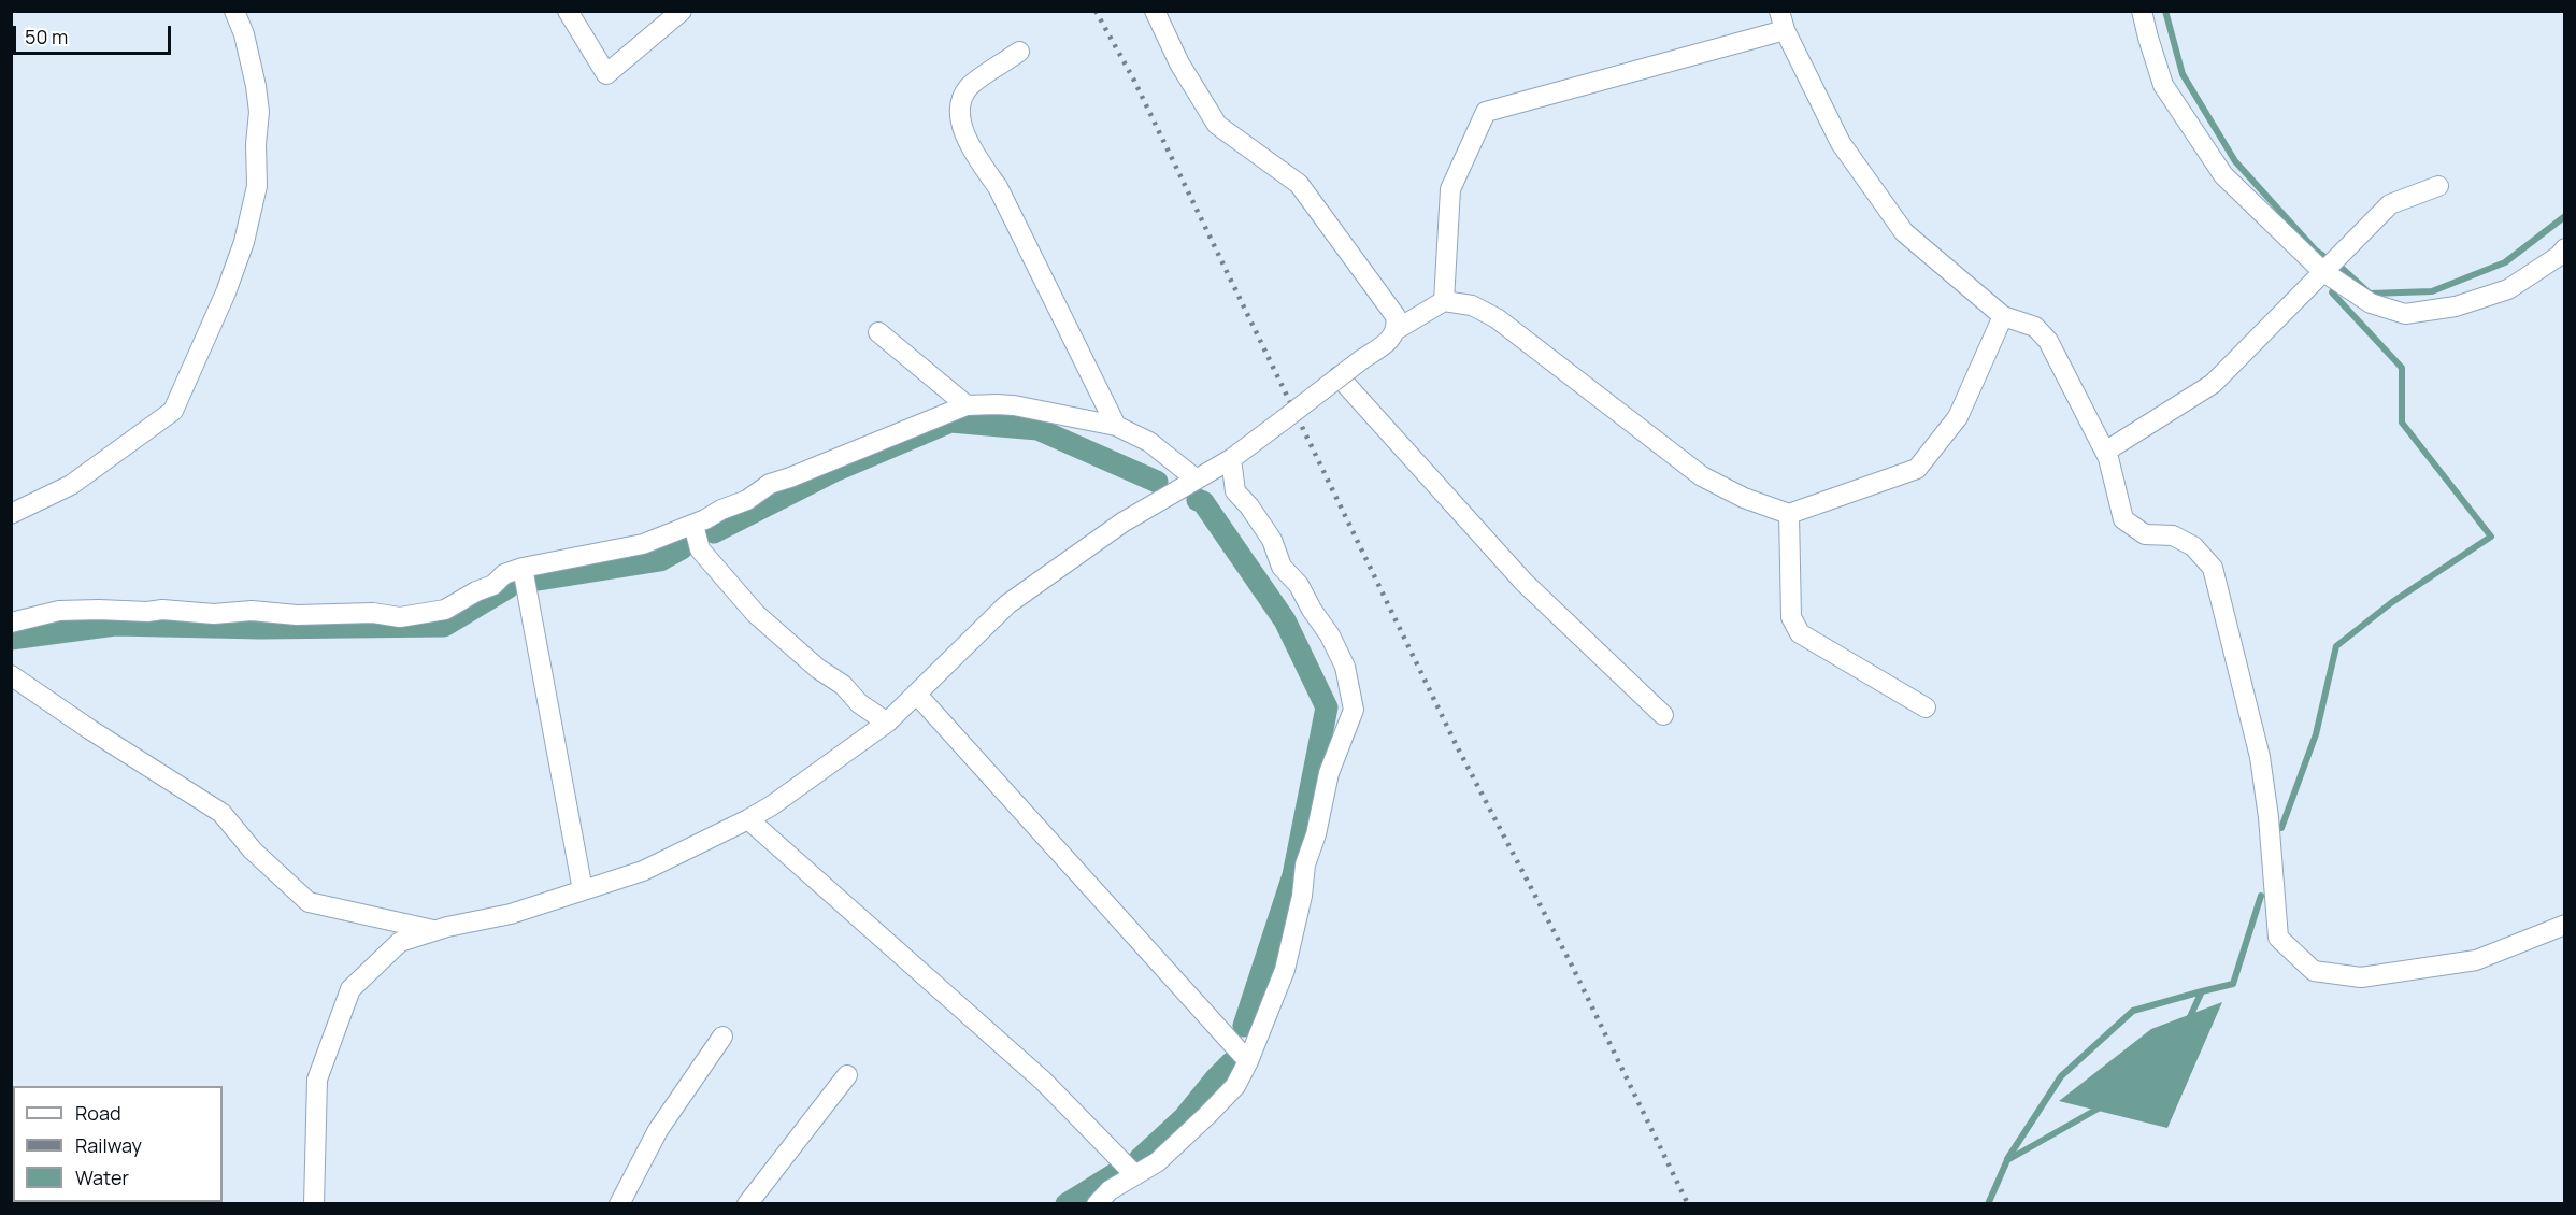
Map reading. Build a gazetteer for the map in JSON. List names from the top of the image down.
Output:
{
  "legend": ["Road", "Railway", "Water"],
  "scale_bar": "50 m"
}
